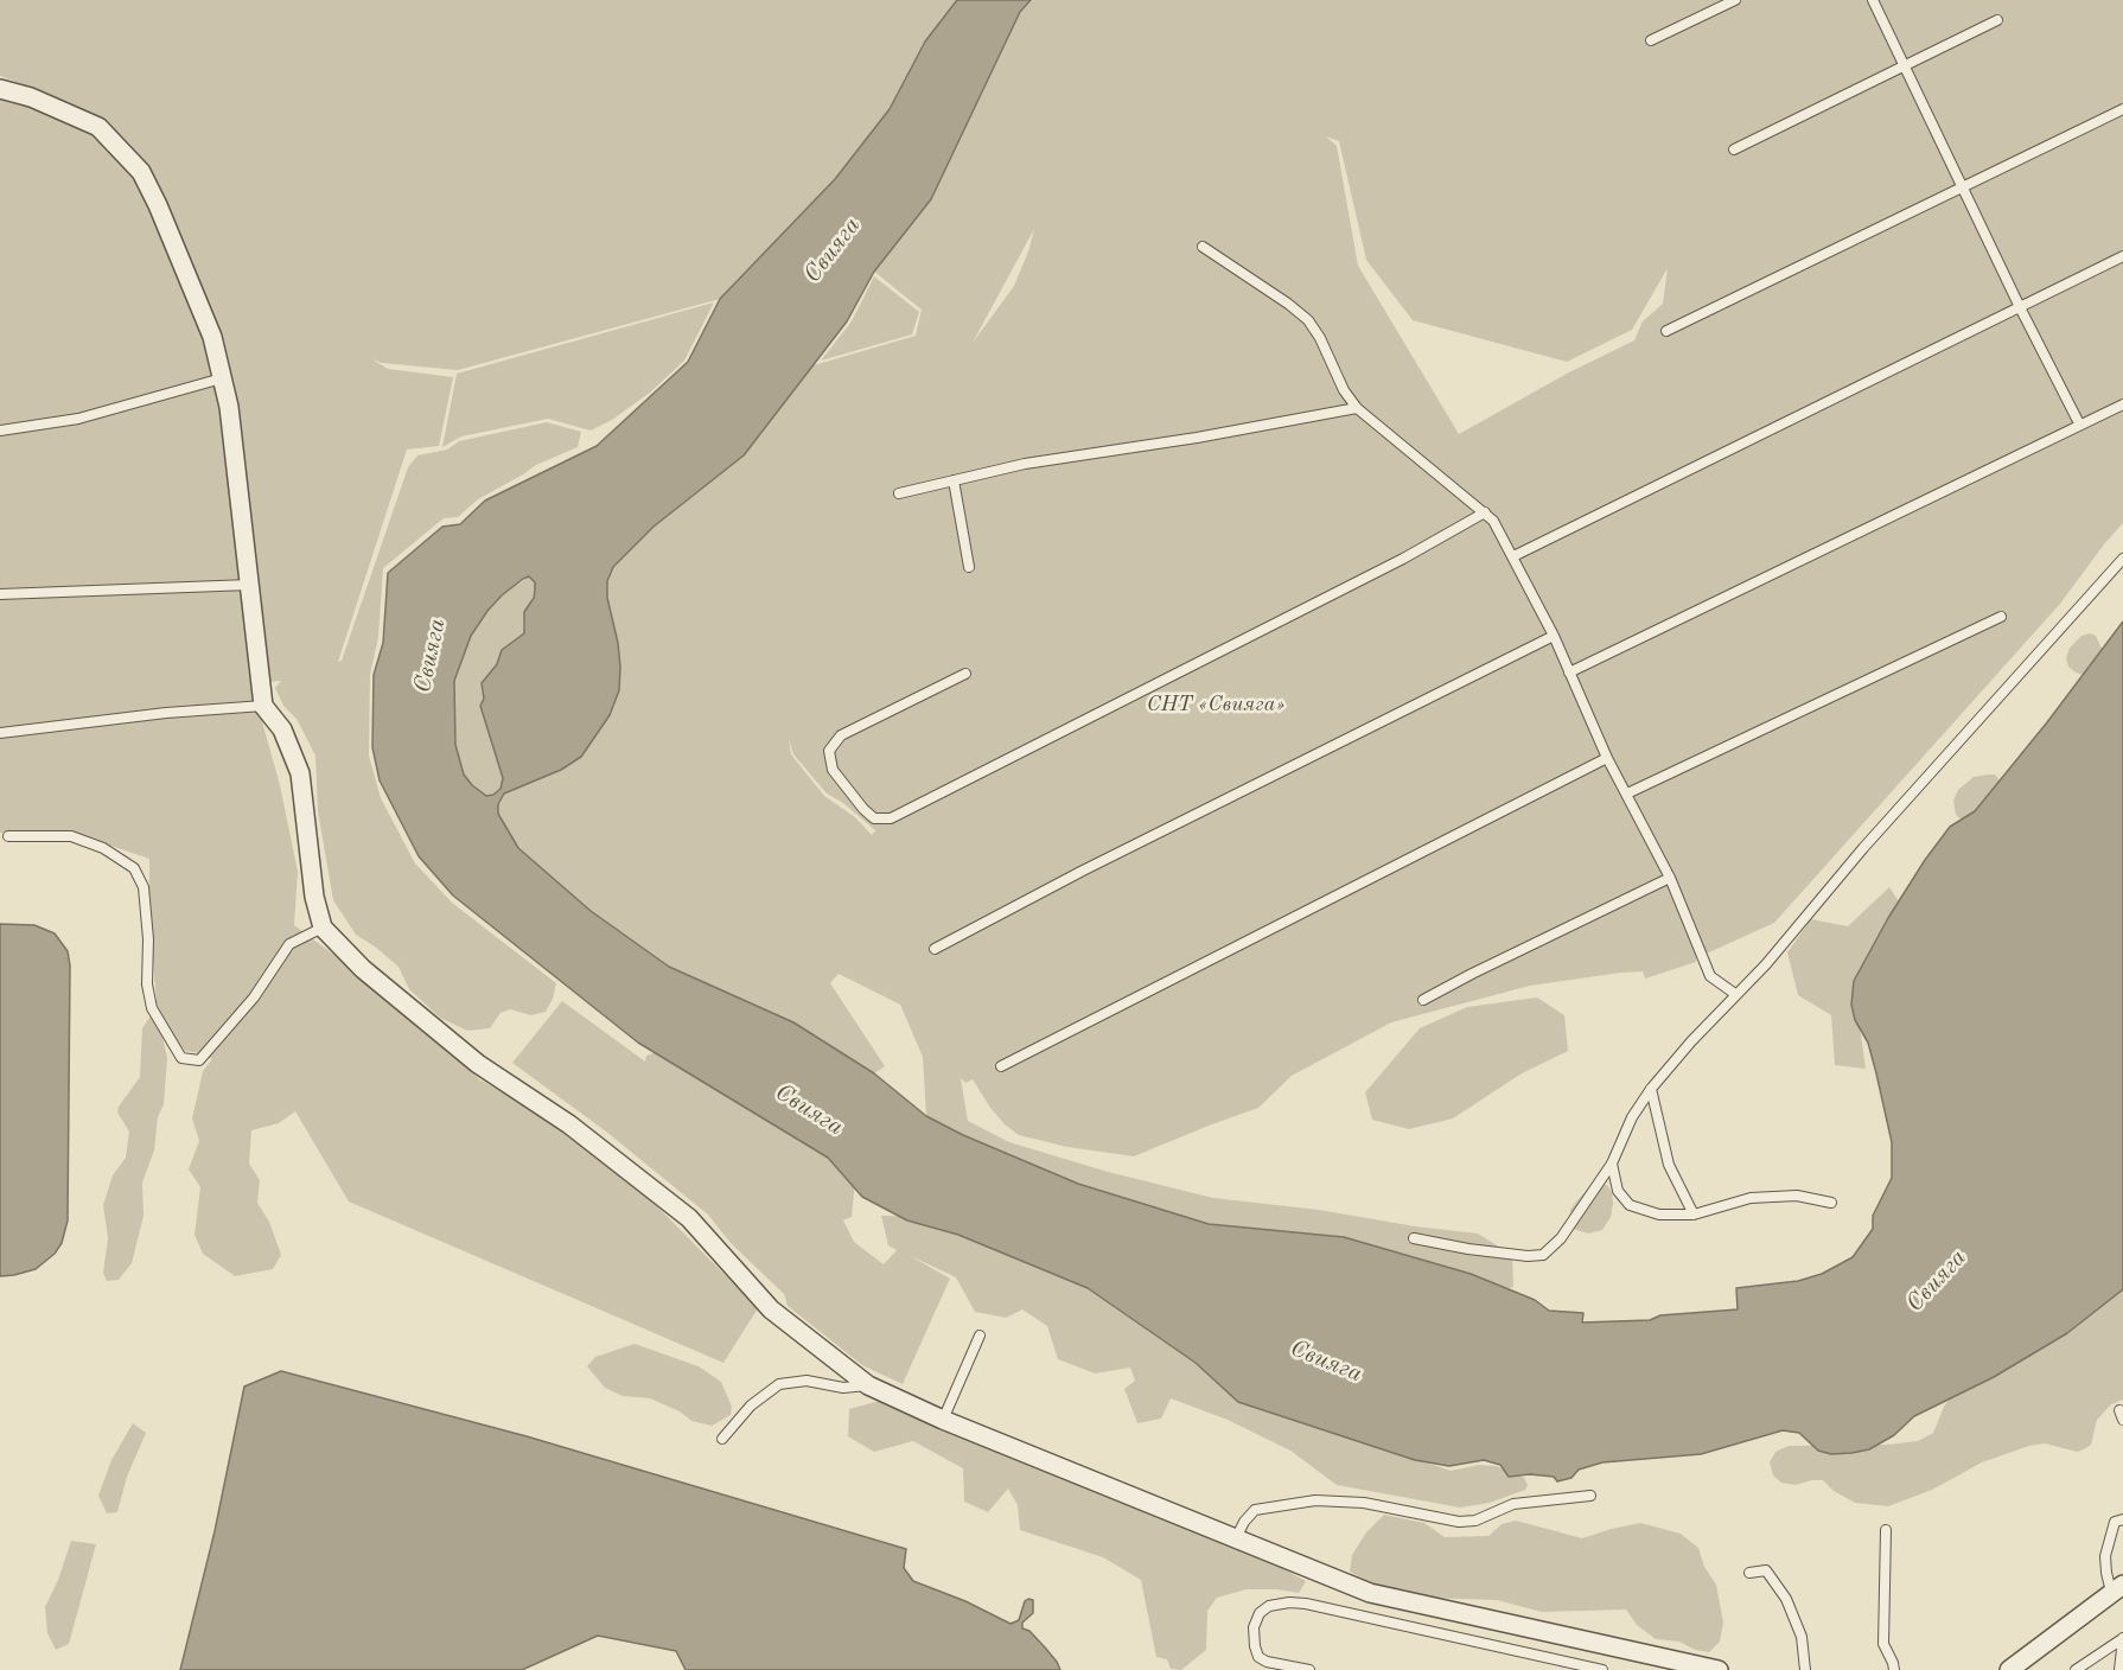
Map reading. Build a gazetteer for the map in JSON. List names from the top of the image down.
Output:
{
  "water": ["Свияга"],
  "parks": ["СНТ «Свияга»"]
}
